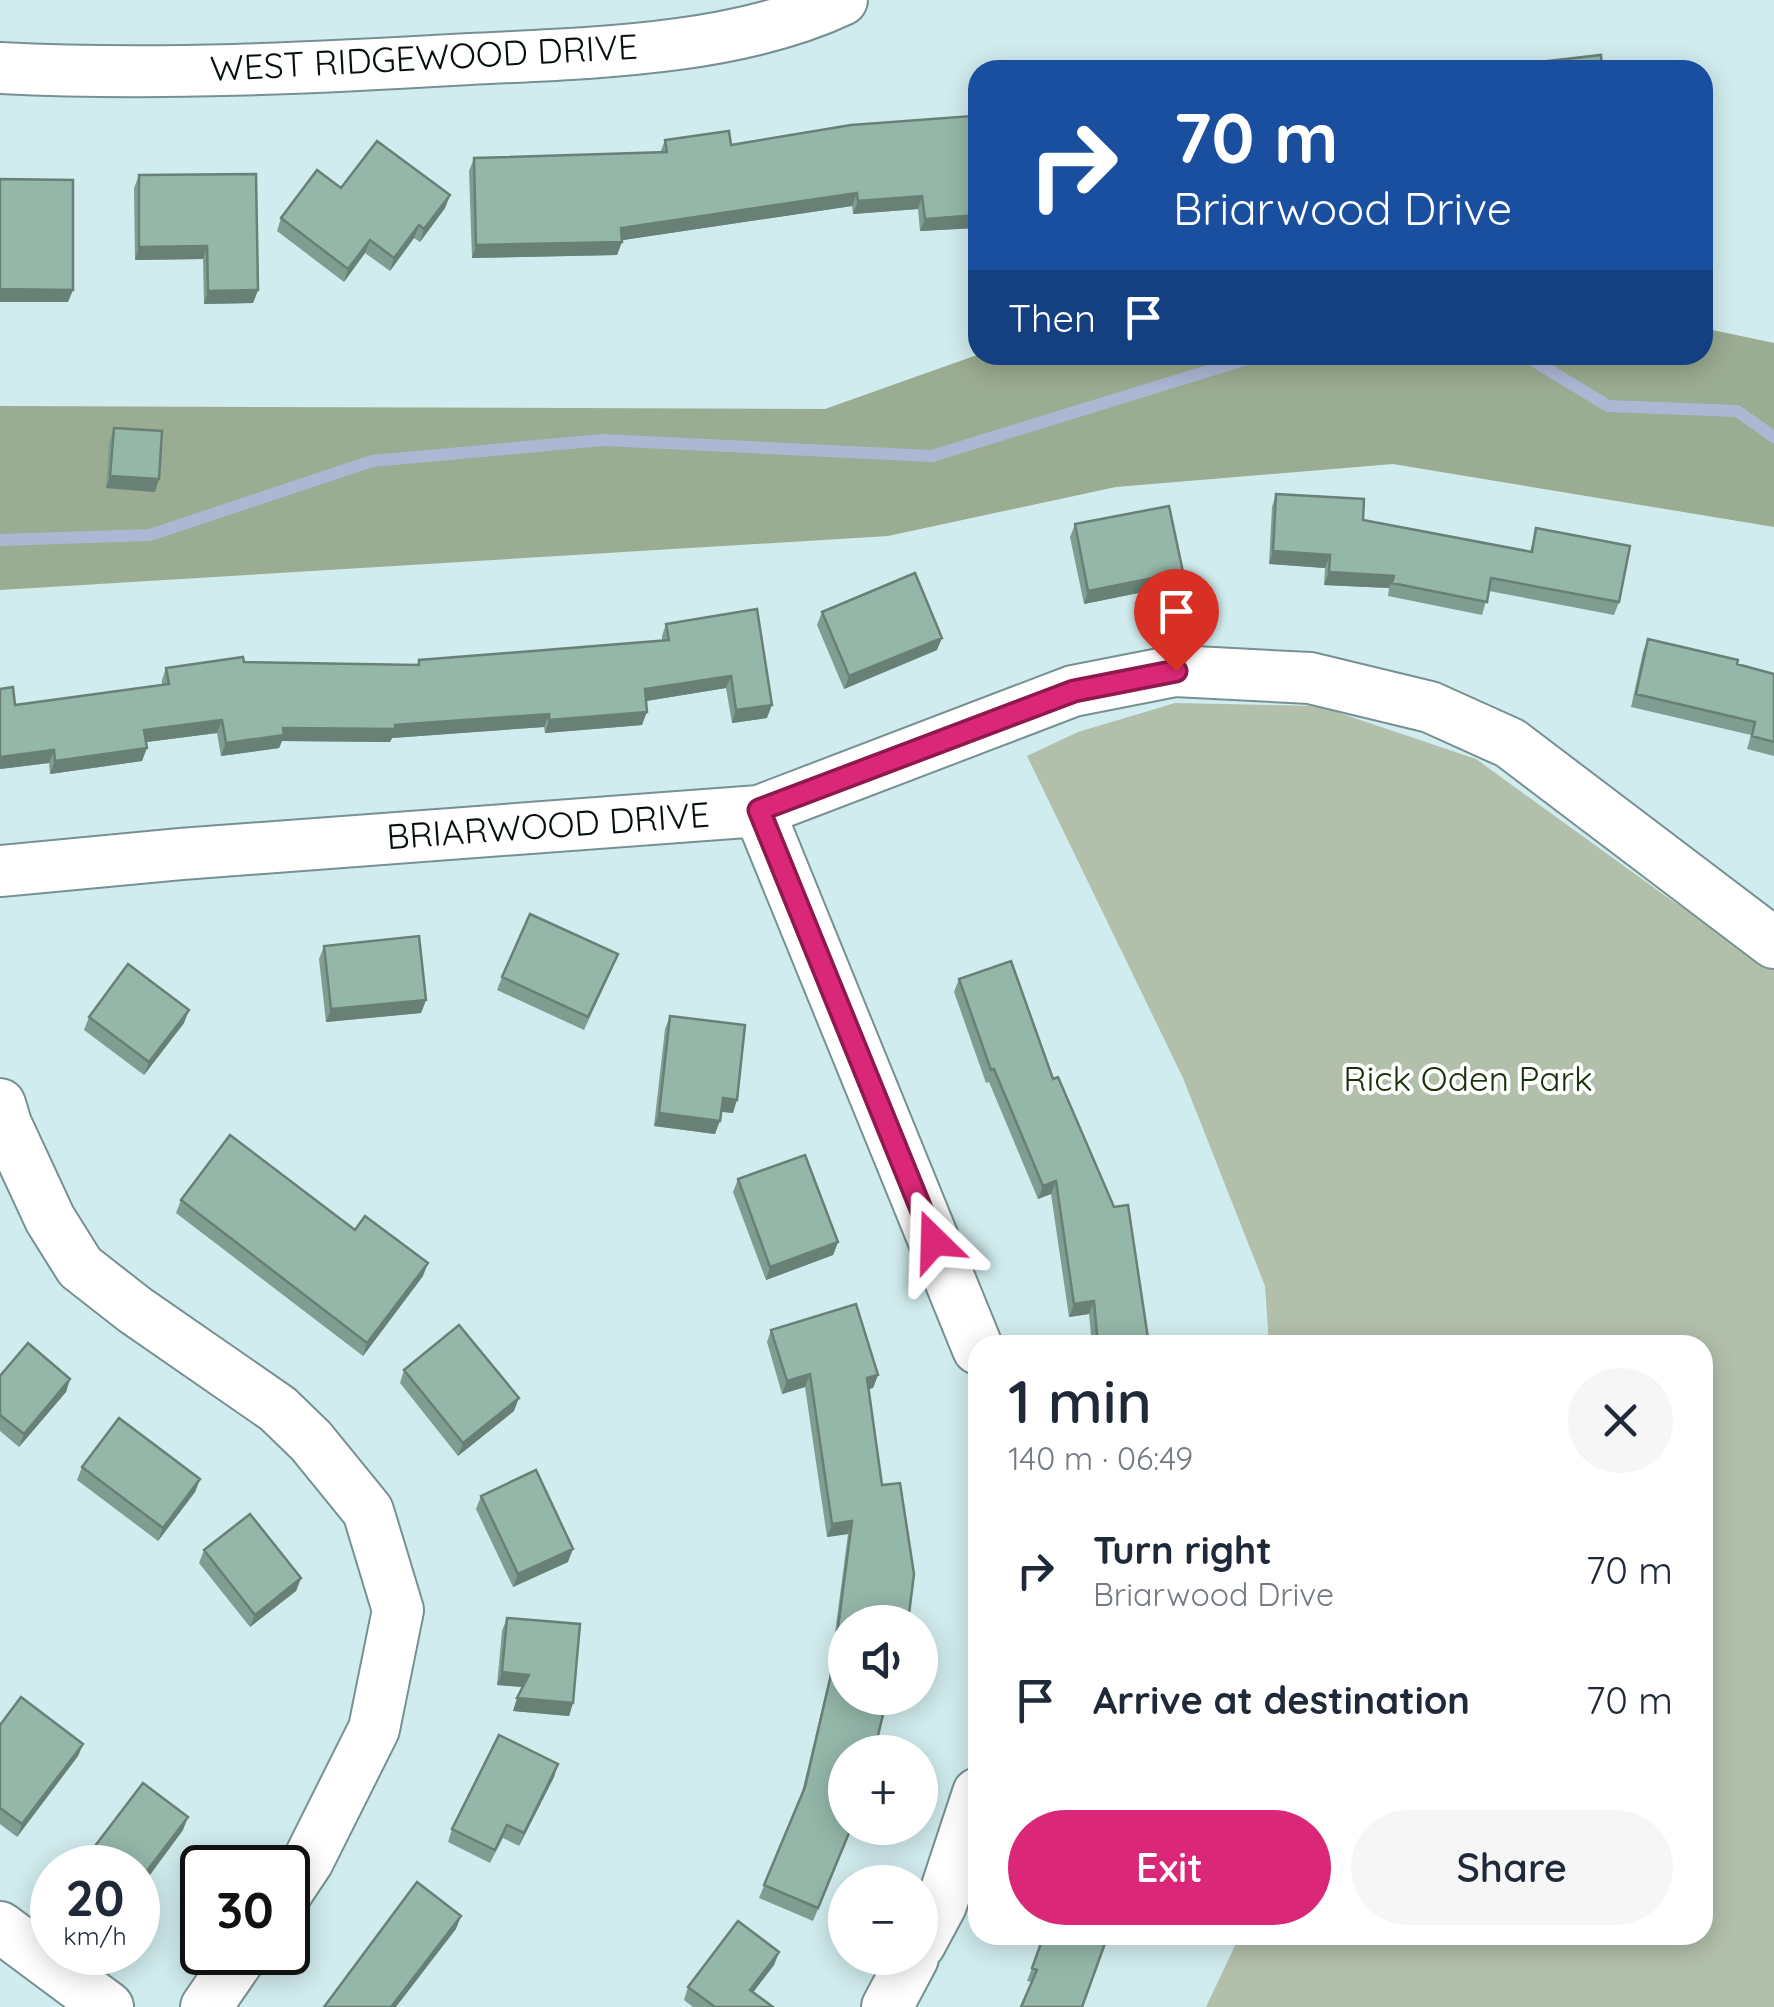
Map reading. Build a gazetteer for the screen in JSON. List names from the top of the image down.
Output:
{
  "streets": {
    "street": ["WEST RIDGEWOOD DRIVE", "BRIARWOOD DRIVE"]
  },
  "parks": ["Rick Oden Park"],
  "page": {
    "turn": ["70 m", "Briarwood Drive"],
    "then": "Then",
    "heading": ["1 min", "140 m · 06:49"],
    "list": [
      {
        "name": "Turn right",
        "note": "Briarwood Drive",
        "value": "70 m"
      },
      {
        "name": "Arrive at destination",
        "value": "70 m"
      }
    ],
    "map_buttons": ["+", "−"],
    "buttons": ["Exit", "Share"],
    "speed": "20 km/h",
    "limit": "30"
  }
}
